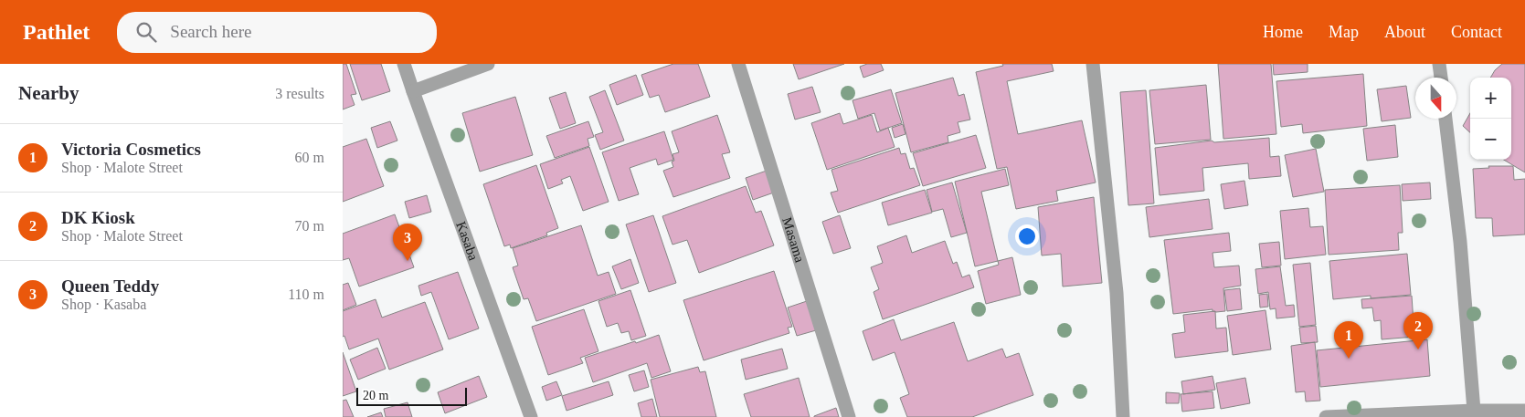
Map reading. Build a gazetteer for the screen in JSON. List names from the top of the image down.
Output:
{
  "streets": {
    "street": ["Kasaba", "Masama"]
  },
  "scale_bar": "20 m",
  "north": "bottom",
  "page": {
    "header": "Pathlet",
    "search": "Search here",
    "nav": [
      "Home",
      "Map",
      "About",
      "Contact"
    ],
    "heading": ["Nearby", "3 results"],
    "map_buttons": ["+", "−"],
    "list": [
      {
        "mark": "1",
        "name": "Victoria Cosmetics",
        "note": "Shop · Malote Street",
        "value": "60 m"
      },
      {
        "mark": "2",
        "name": "DK Kiosk",
        "note": "Shop · Malote Street",
        "value": "70 m"
      },
      {
        "mark": "3",
        "name": "Queen Teddy",
        "note": "Shop · Kasaba",
        "value": "110 m"
      }
    ],
    "pins": ["3", "2", "1"],
    "scale": "20 m"
  }
}
